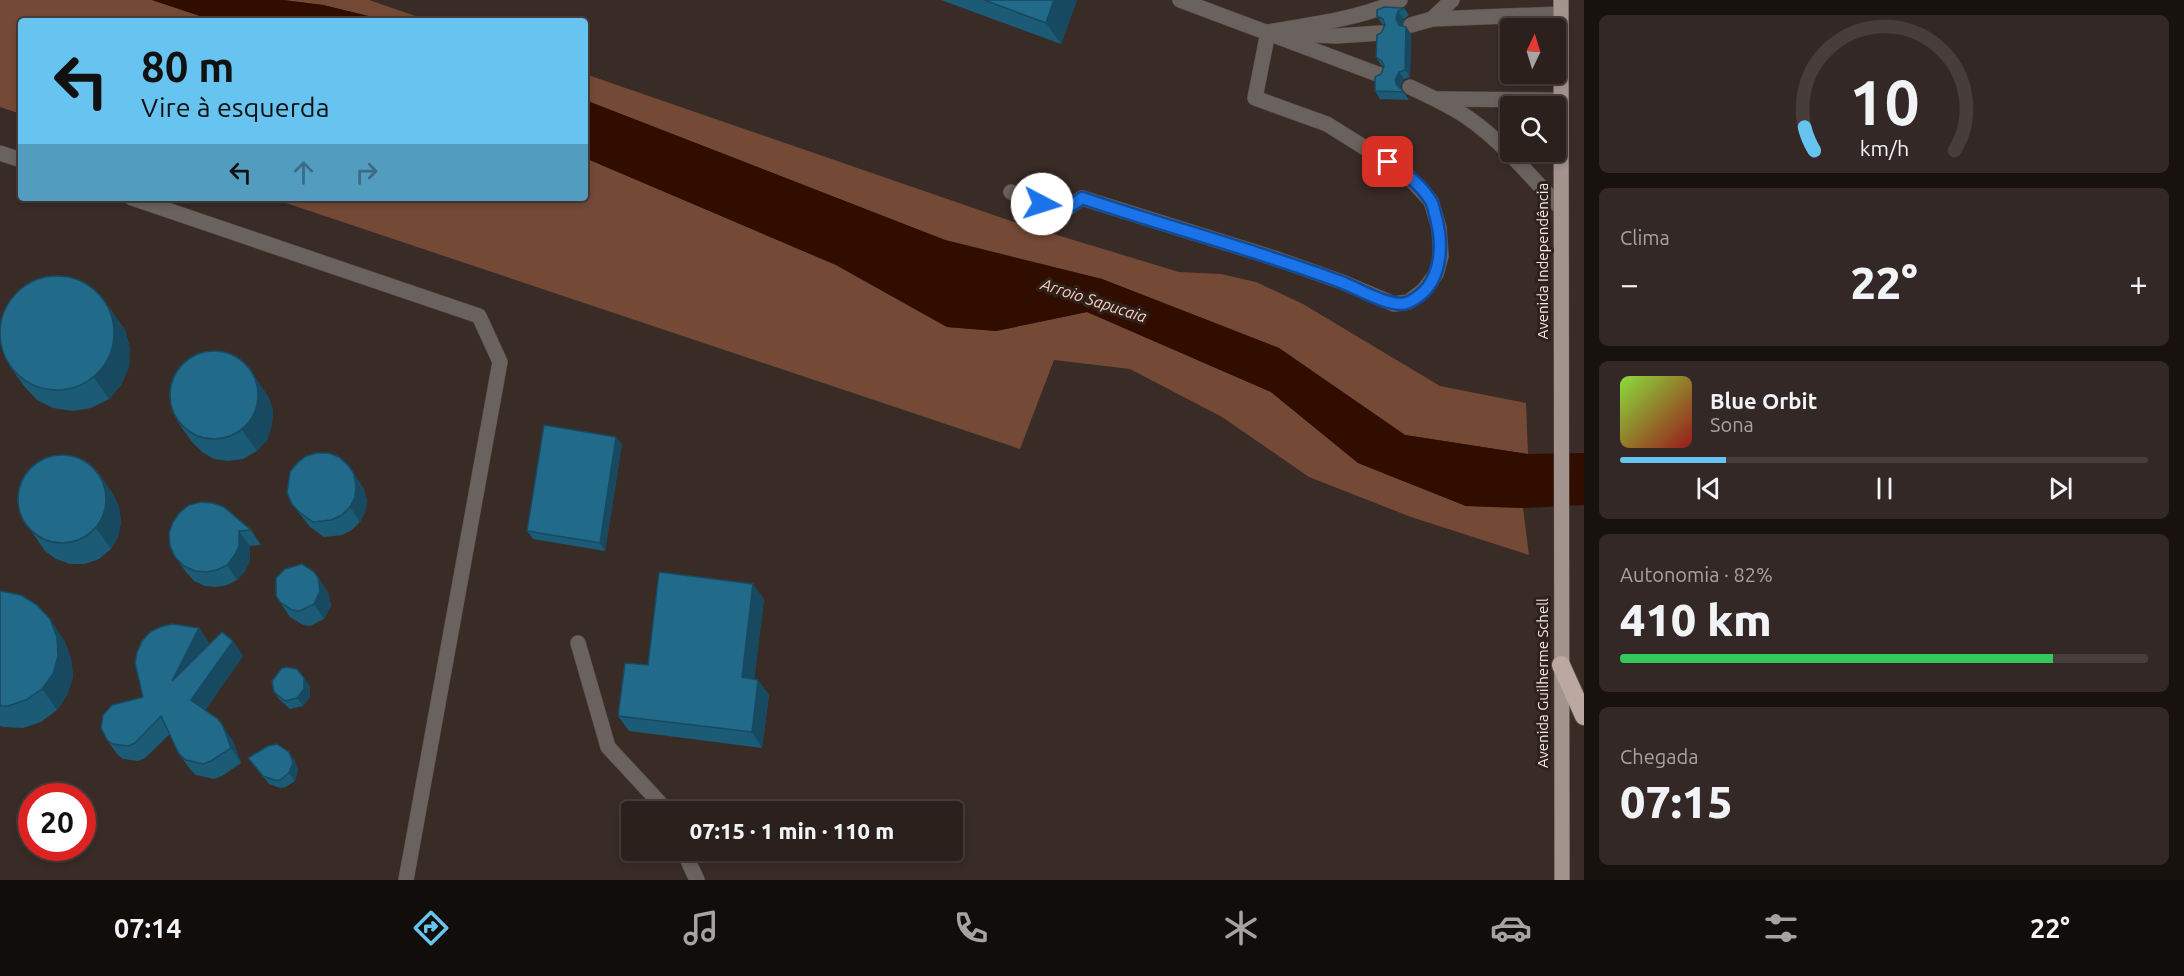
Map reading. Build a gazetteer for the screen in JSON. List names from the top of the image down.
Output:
{
  "streets": {
    "main road": ["Avenida Independência", "Avenida Guilherme Schell"]
  },
  "crossings": [
    ["Avenida Independência", "Avenida Guilherme Schell"]
  ],
  "water": ["Arroio Sapucaia"],
  "north": "top",
  "page": {
    "turn": ["80 m", "Vire à esquerda"],
    "tile": [
      "Clima",
      ["Autonomia · 82%", "410 km"],
      ["Chegada", "07:15"]
    ],
    "heat": ["−", "22°", "+"],
    "song": ["Blue Orbit", "Sona"],
    "limit": "20",
    "trip": "07:15 · 1 min · 110 m",
    "tabs": ["07:14", "22°"],
    "gauge": ["10", "km/h"]
  }
}
